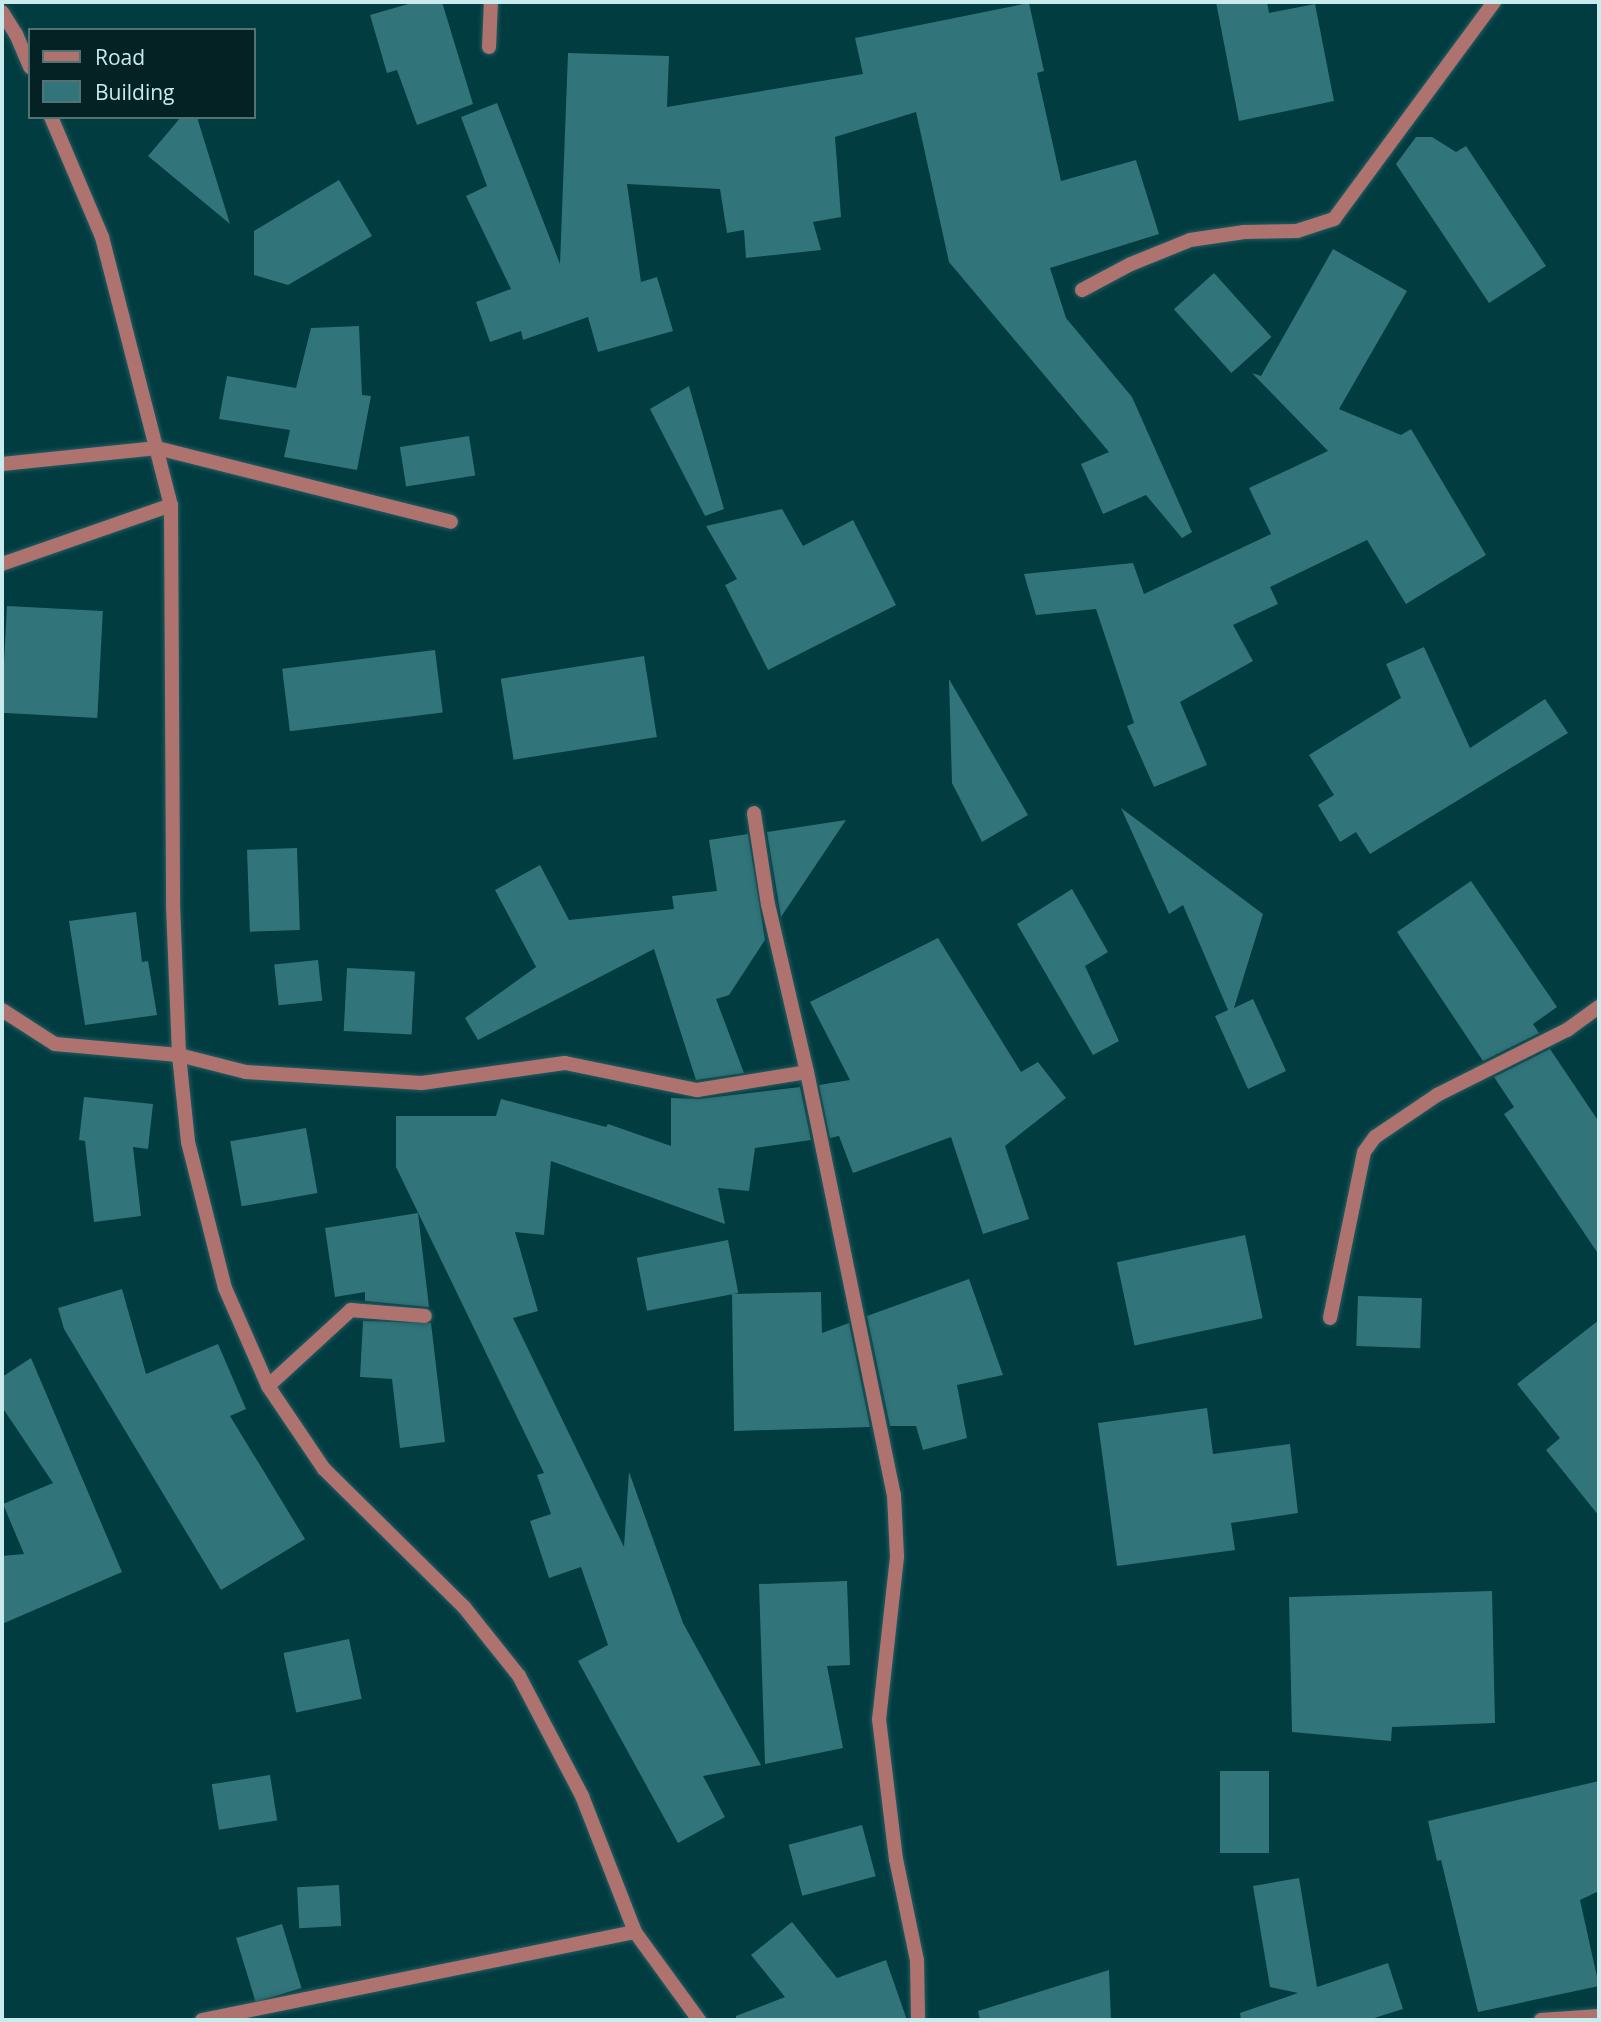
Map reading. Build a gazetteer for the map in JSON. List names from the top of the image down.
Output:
{
  "legend": ["Road", "Building"]
}
